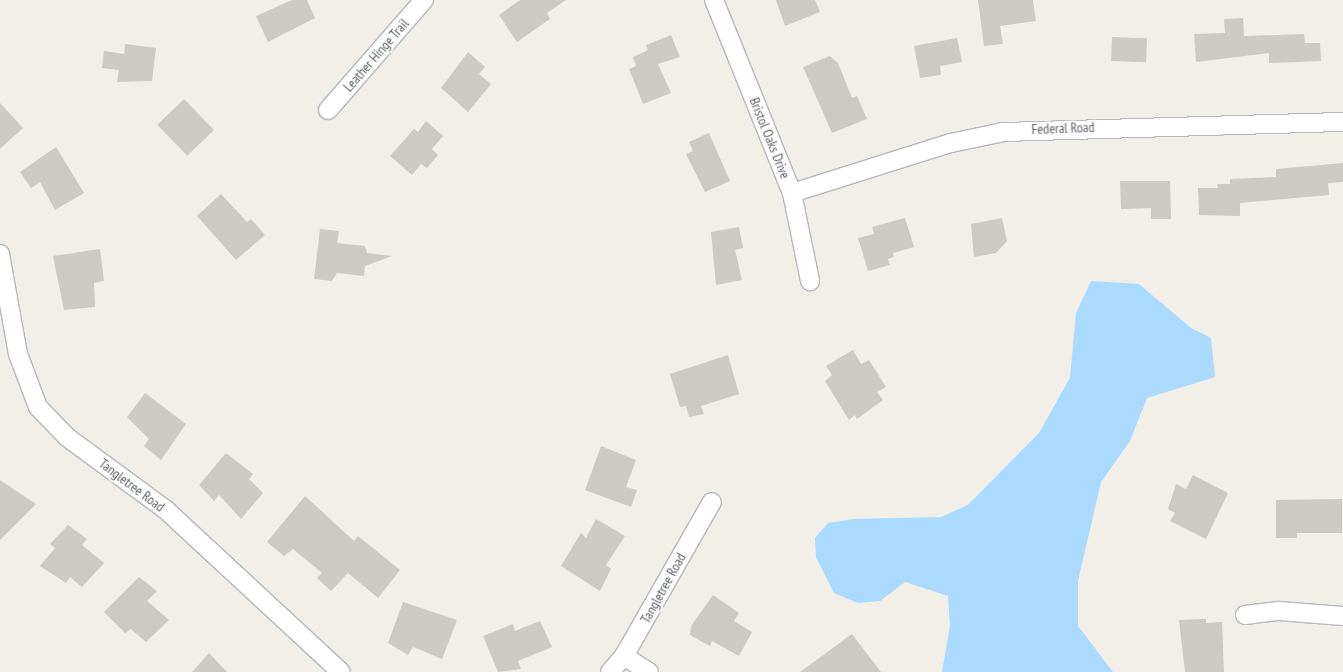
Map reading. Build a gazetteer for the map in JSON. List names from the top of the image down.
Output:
{
  "streets": {
    "street": [
      "Leather Hinge Trail",
      "Federal Road",
      "Bristol Oaks Drive",
      "Tangletree Road"
    ]
  },
  "crossings": [
    ["Federal Road", "Bristol Oaks Drive"]
  ]
}
